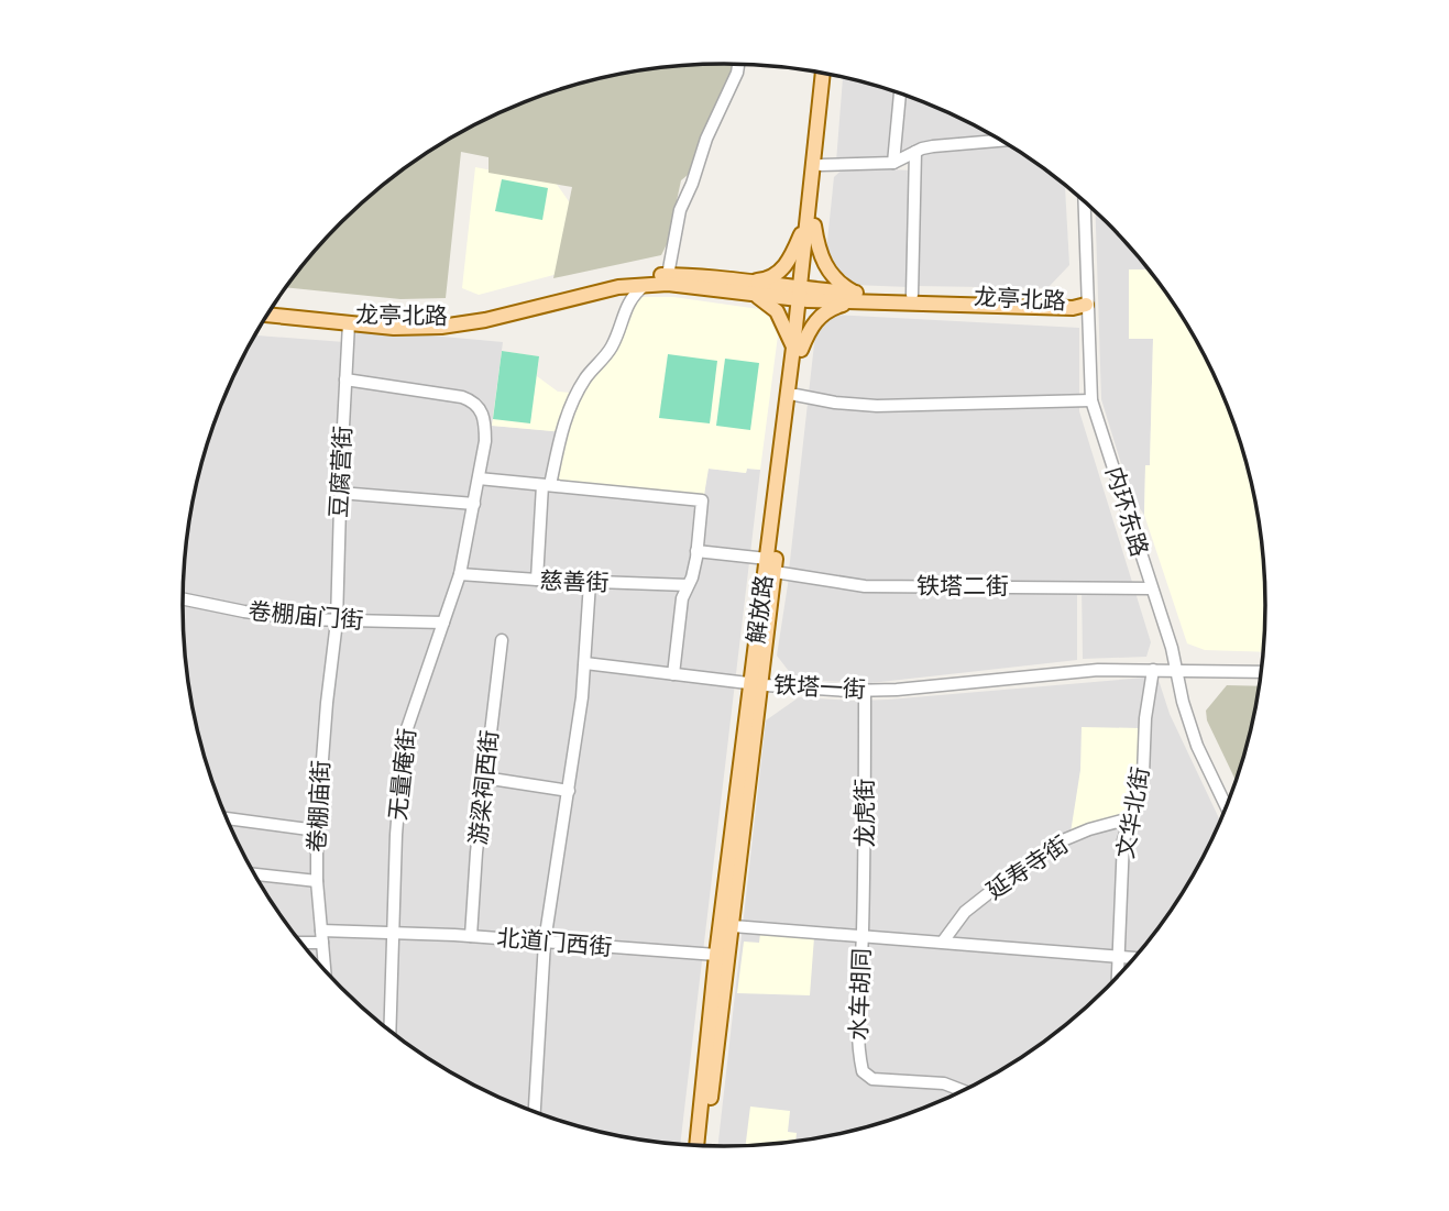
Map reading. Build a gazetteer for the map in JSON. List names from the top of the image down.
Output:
{
  "streets": {
    "main road": ["龙亭北路", "解放路"],
    "street": [
      "豆腐营街",
      "内环东路",
      "慈善街",
      "铁塔二街",
      "卷棚庙门街",
      "铁塔一街",
      "无量庵街",
      "游梁祠西街",
      "卷棚庙街",
      "龙虎街",
      "文华北街",
      "延寿寺街",
      "北道门西街",
      "水车胡同"
    ]
  },
  "crossings": [
    ["龙亭北路", "豆腐营街"],
    ["龙亭北路", "内环东路"],
    ["龙亭北路", "解放路"],
    ["豆腐营街", "卷棚庙门街"],
    ["豆腐营街", "无量庵街"],
    ["豆腐营街", "卷棚庙街"],
    ["内环东路", "铁塔二街"],
    ["内环东路", "铁塔一街"],
    ["慈善街", "无量庵街"],
    ["铁塔二街", "解放路"],
    ["解放路", "铁塔一街"],
    ["解放路", "北道门西街"],
    ["卷棚庙门街", "无量庵街"],
    ["卷棚庙门街", "卷棚庙街"],
    ["铁塔一街", "龙虎街"],
    ["铁塔一街", "文华北街"],
    ["无量庵街", "北道门西街"],
    ["游梁祠西街", "北道门西街"],
    ["卷棚庙街", "北道门西街"],
    ["龙虎街", "水车胡同"],
    ["文华北街", "延寿寺街"]
  ]
}
